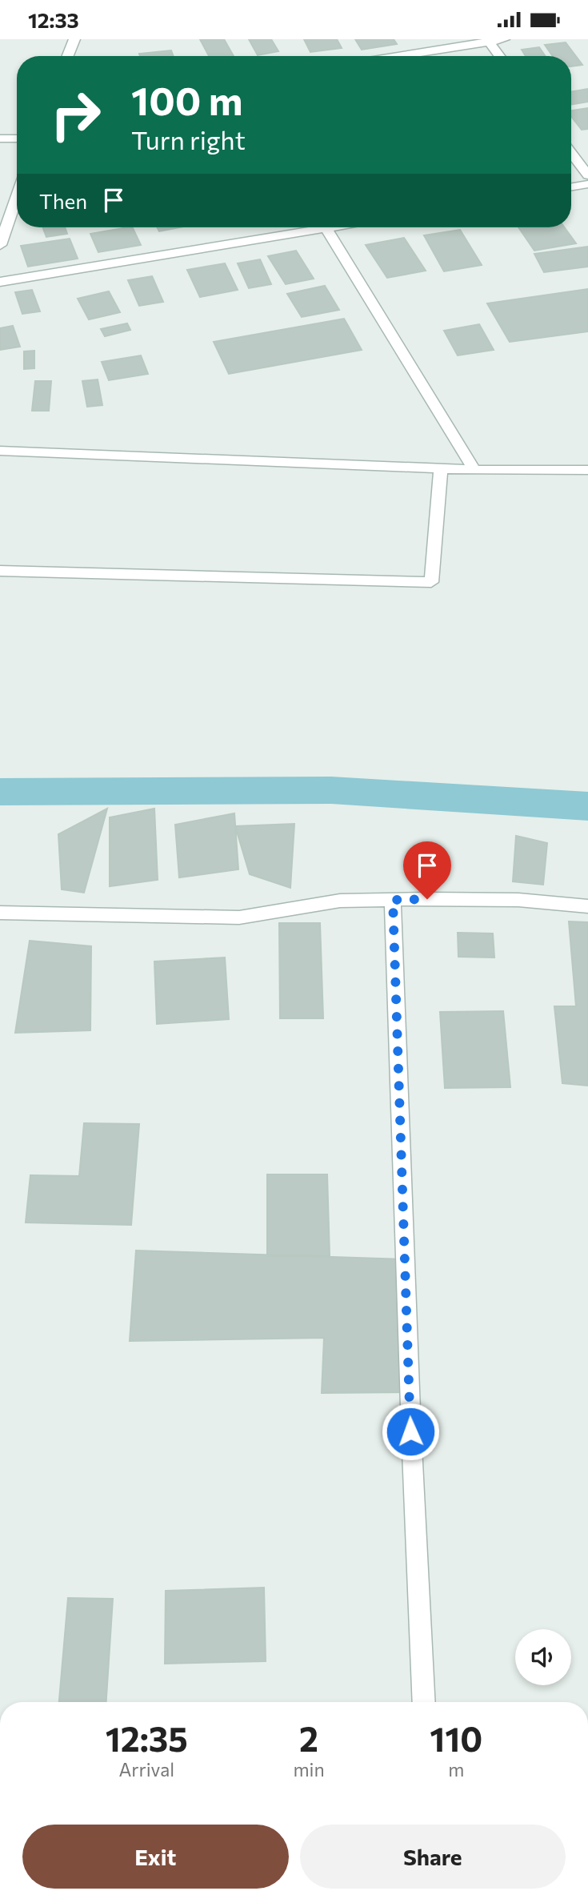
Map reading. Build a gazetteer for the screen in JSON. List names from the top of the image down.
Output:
{
  "page": {
    "status": "12:33",
    "turn": ["100 m", "Turn right"],
    "then": "Then",
    "eta": [
      "12:35",
      "Arrival",
      "2",
      "min",
      "110",
      "m"
    ],
    "buttons": ["Exit", "Share"]
  }
}
